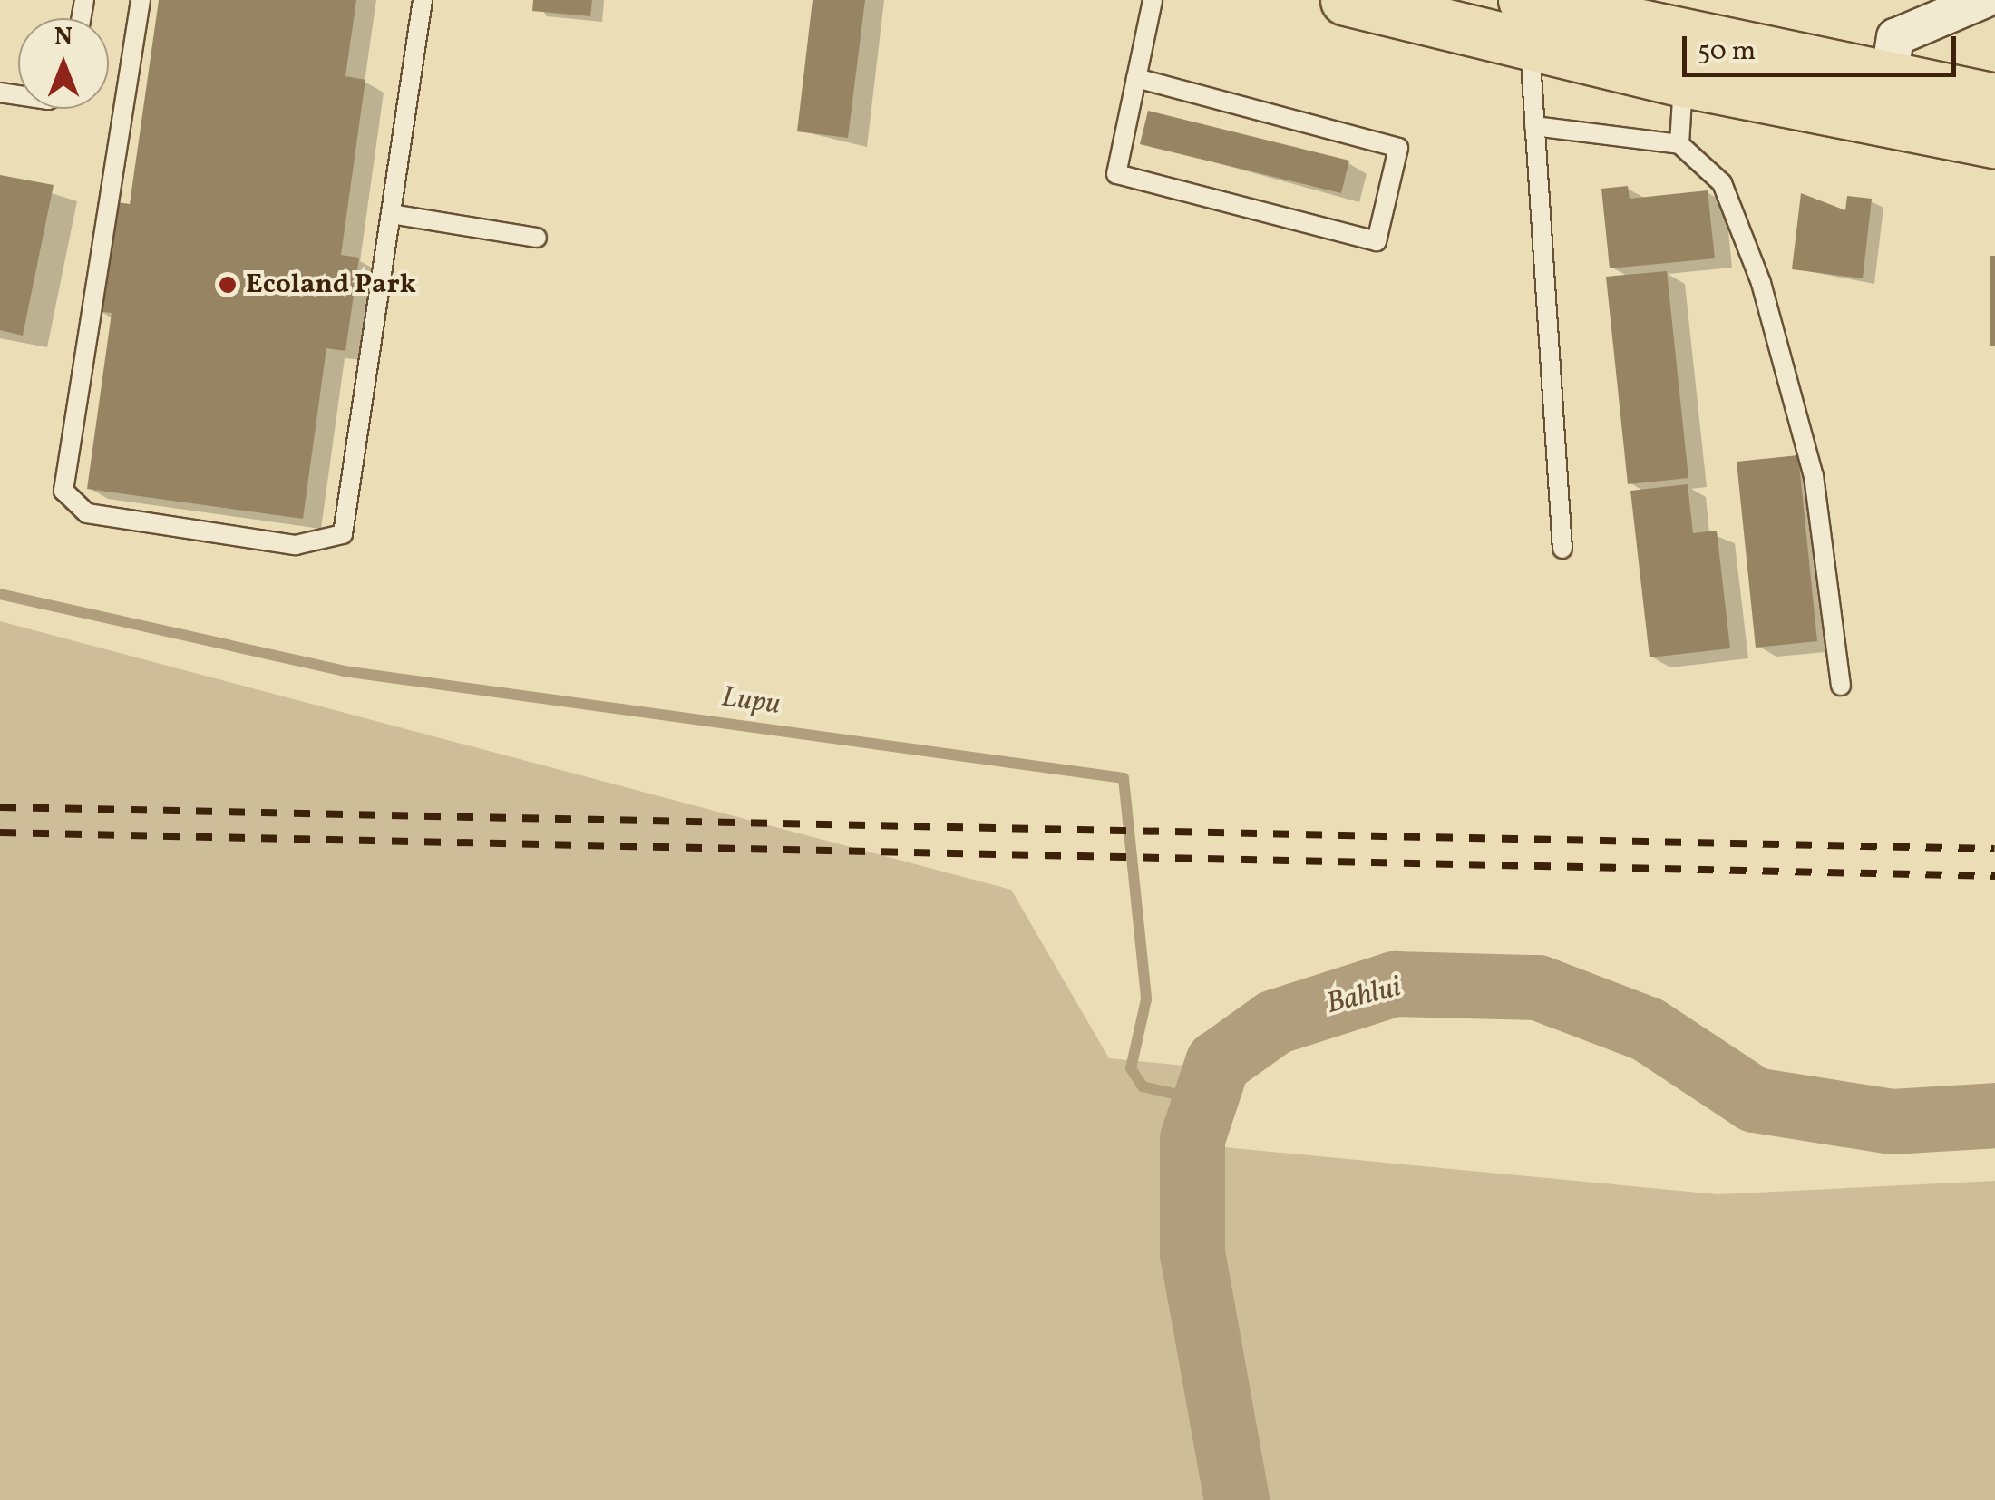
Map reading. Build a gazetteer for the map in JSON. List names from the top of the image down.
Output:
{
  "water": ["Lupu", "Bahlui"],
  "places": ["Ecoland Park"],
  "scale_bar": "50 m",
  "north": "top"
}
